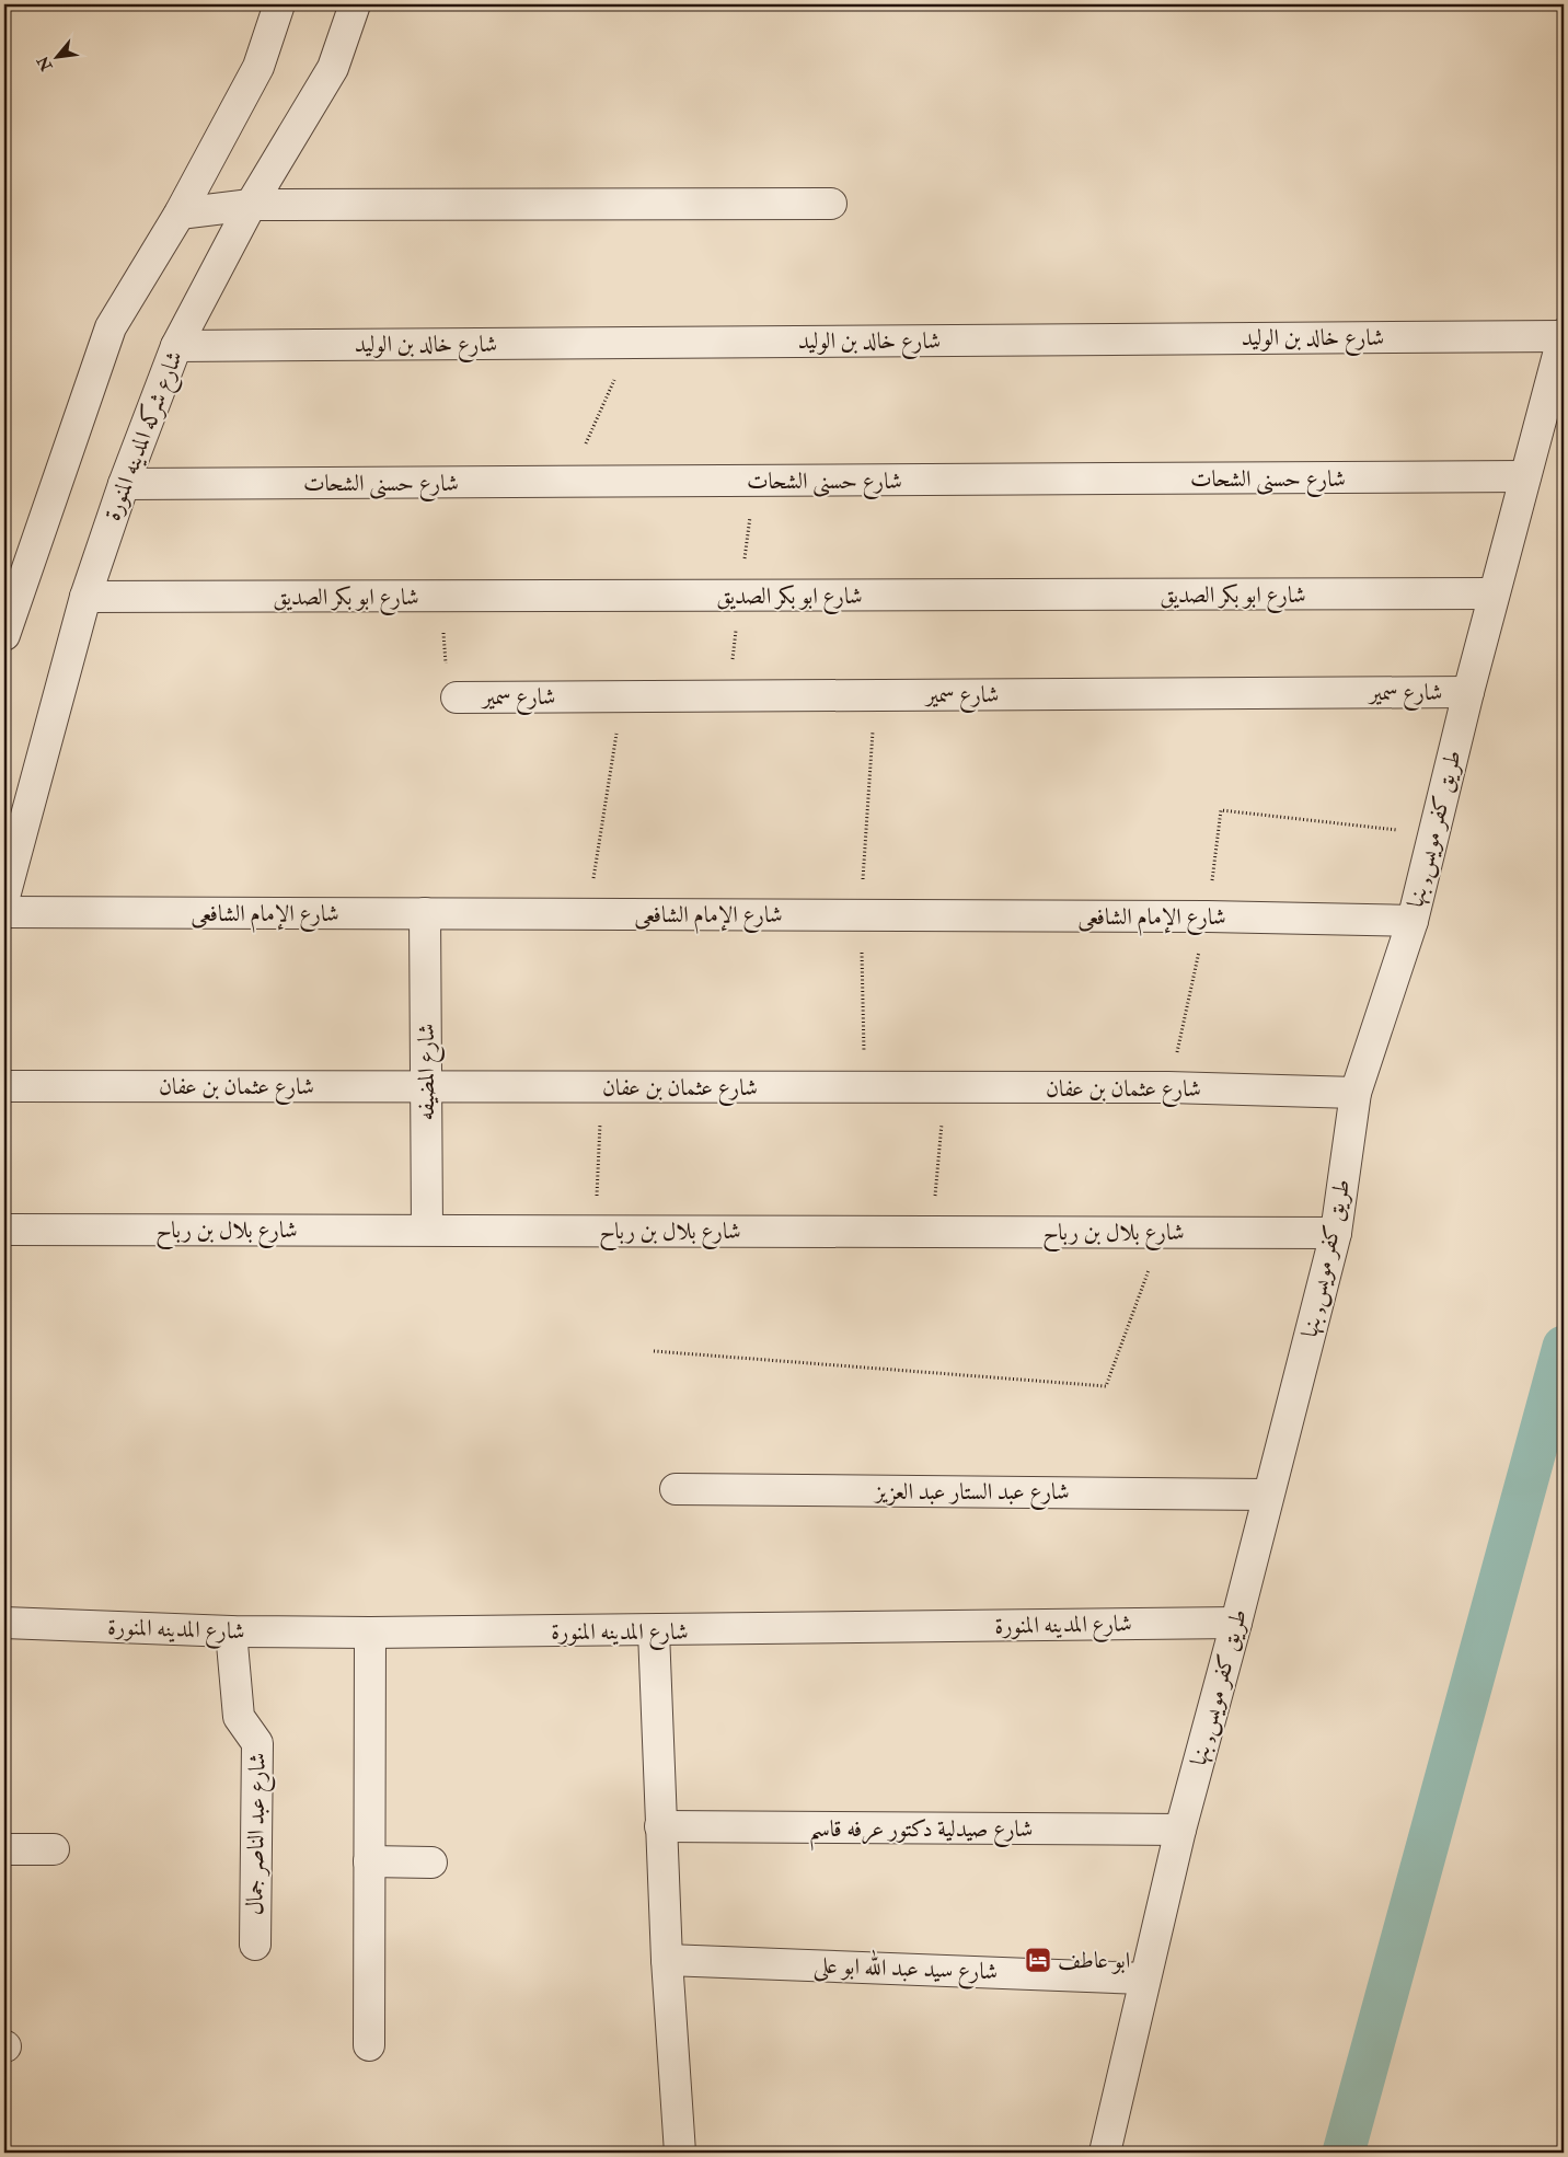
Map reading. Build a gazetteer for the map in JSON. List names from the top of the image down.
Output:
{
  "streets": {
    "street": [
      "شارع خالد بن الوليد",
      "شارع شركه المدينه المنورة",
      "شارع حسنى الشحات",
      "شارع ابو بكر الصديق",
      "شارع سمير",
      "طريق كفر مويس, بنها",
      "شارع الإمام الشافعى",
      "شارع المضيفه",
      "شارع عثمان بن عفان",
      "شارع بلال بن رباح",
      "شارع عبد الستار عبد العزيز",
      "شارع المدينه المنورة",
      "شارع صيدلية دكتور عرفه قاسم",
      "شارع عبد الناصر جمال",
      "شارع سيد عبد الله ابو على"
    ]
  },
  "crossings": [
    ["شارع خالد بن الوليد", "شارع شركه المدينه المنورة"],
    ["شارع خالد بن الوليد", "طريق كفر مويس, بنها"],
    ["شارع شركه المدينه المنورة", "شارع حسنى الشحات"],
    ["شارع شركه المدينه المنورة", "شارع ابو بكر الصديق"],
    ["شارع حسنى الشحات", "طريق كفر مويس, بنها"],
    ["شارع ابو بكر الصديق", "طريق كفر مويس, بنها"],
    ["شارع سمير", "طريق كفر مويس, بنها"],
    ["طريق كفر مويس, بنها", "شارع الإمام الشافعى"],
    ["طريق كفر مويس, بنها", "شارع عثمان بن عفان"],
    ["طريق كفر مويس, بنها", "شارع بلال بن رباح"],
    ["طريق كفر مويس, بنها", "شارع عبد الستار عبد العزيز"],
    ["طريق كفر مويس, بنها", "شارع المدينه المنورة"],
    ["طريق كفر مويس, بنها", "شارع صيدلية دكتور عرفه قاسم"],
    ["طريق كفر مويس, بنها", "شارع سيد عبد الله ابو على"],
    ["شارع الإمام الشافعى", "شارع المضيفه"],
    ["شارع المضيفه", "شارع عثمان بن عفان"],
    ["شارع المضيفه", "شارع بلال بن رباح"],
    ["شارع المدينه المنورة", "شارع عبد الناصر جمال"]
  ],
  "places": {
    "hotel": ["ابو عاطف"]
  },
  "north": "bottom left"
}
